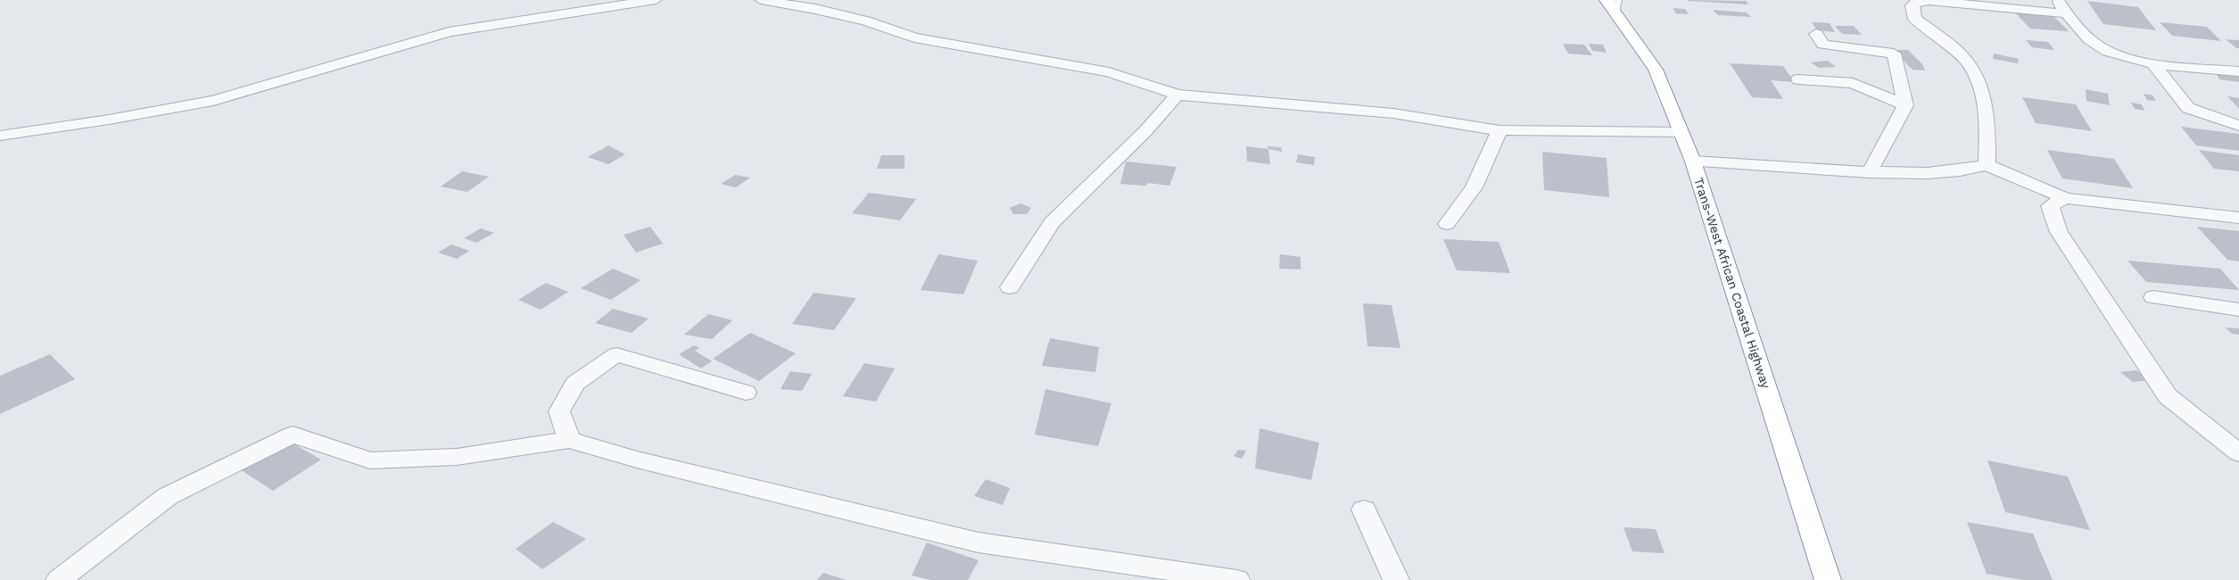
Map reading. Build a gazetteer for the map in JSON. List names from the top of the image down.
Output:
{
  "streets": {
    "highway": ["Trans-West African Coastal Highway"]
  }
}
